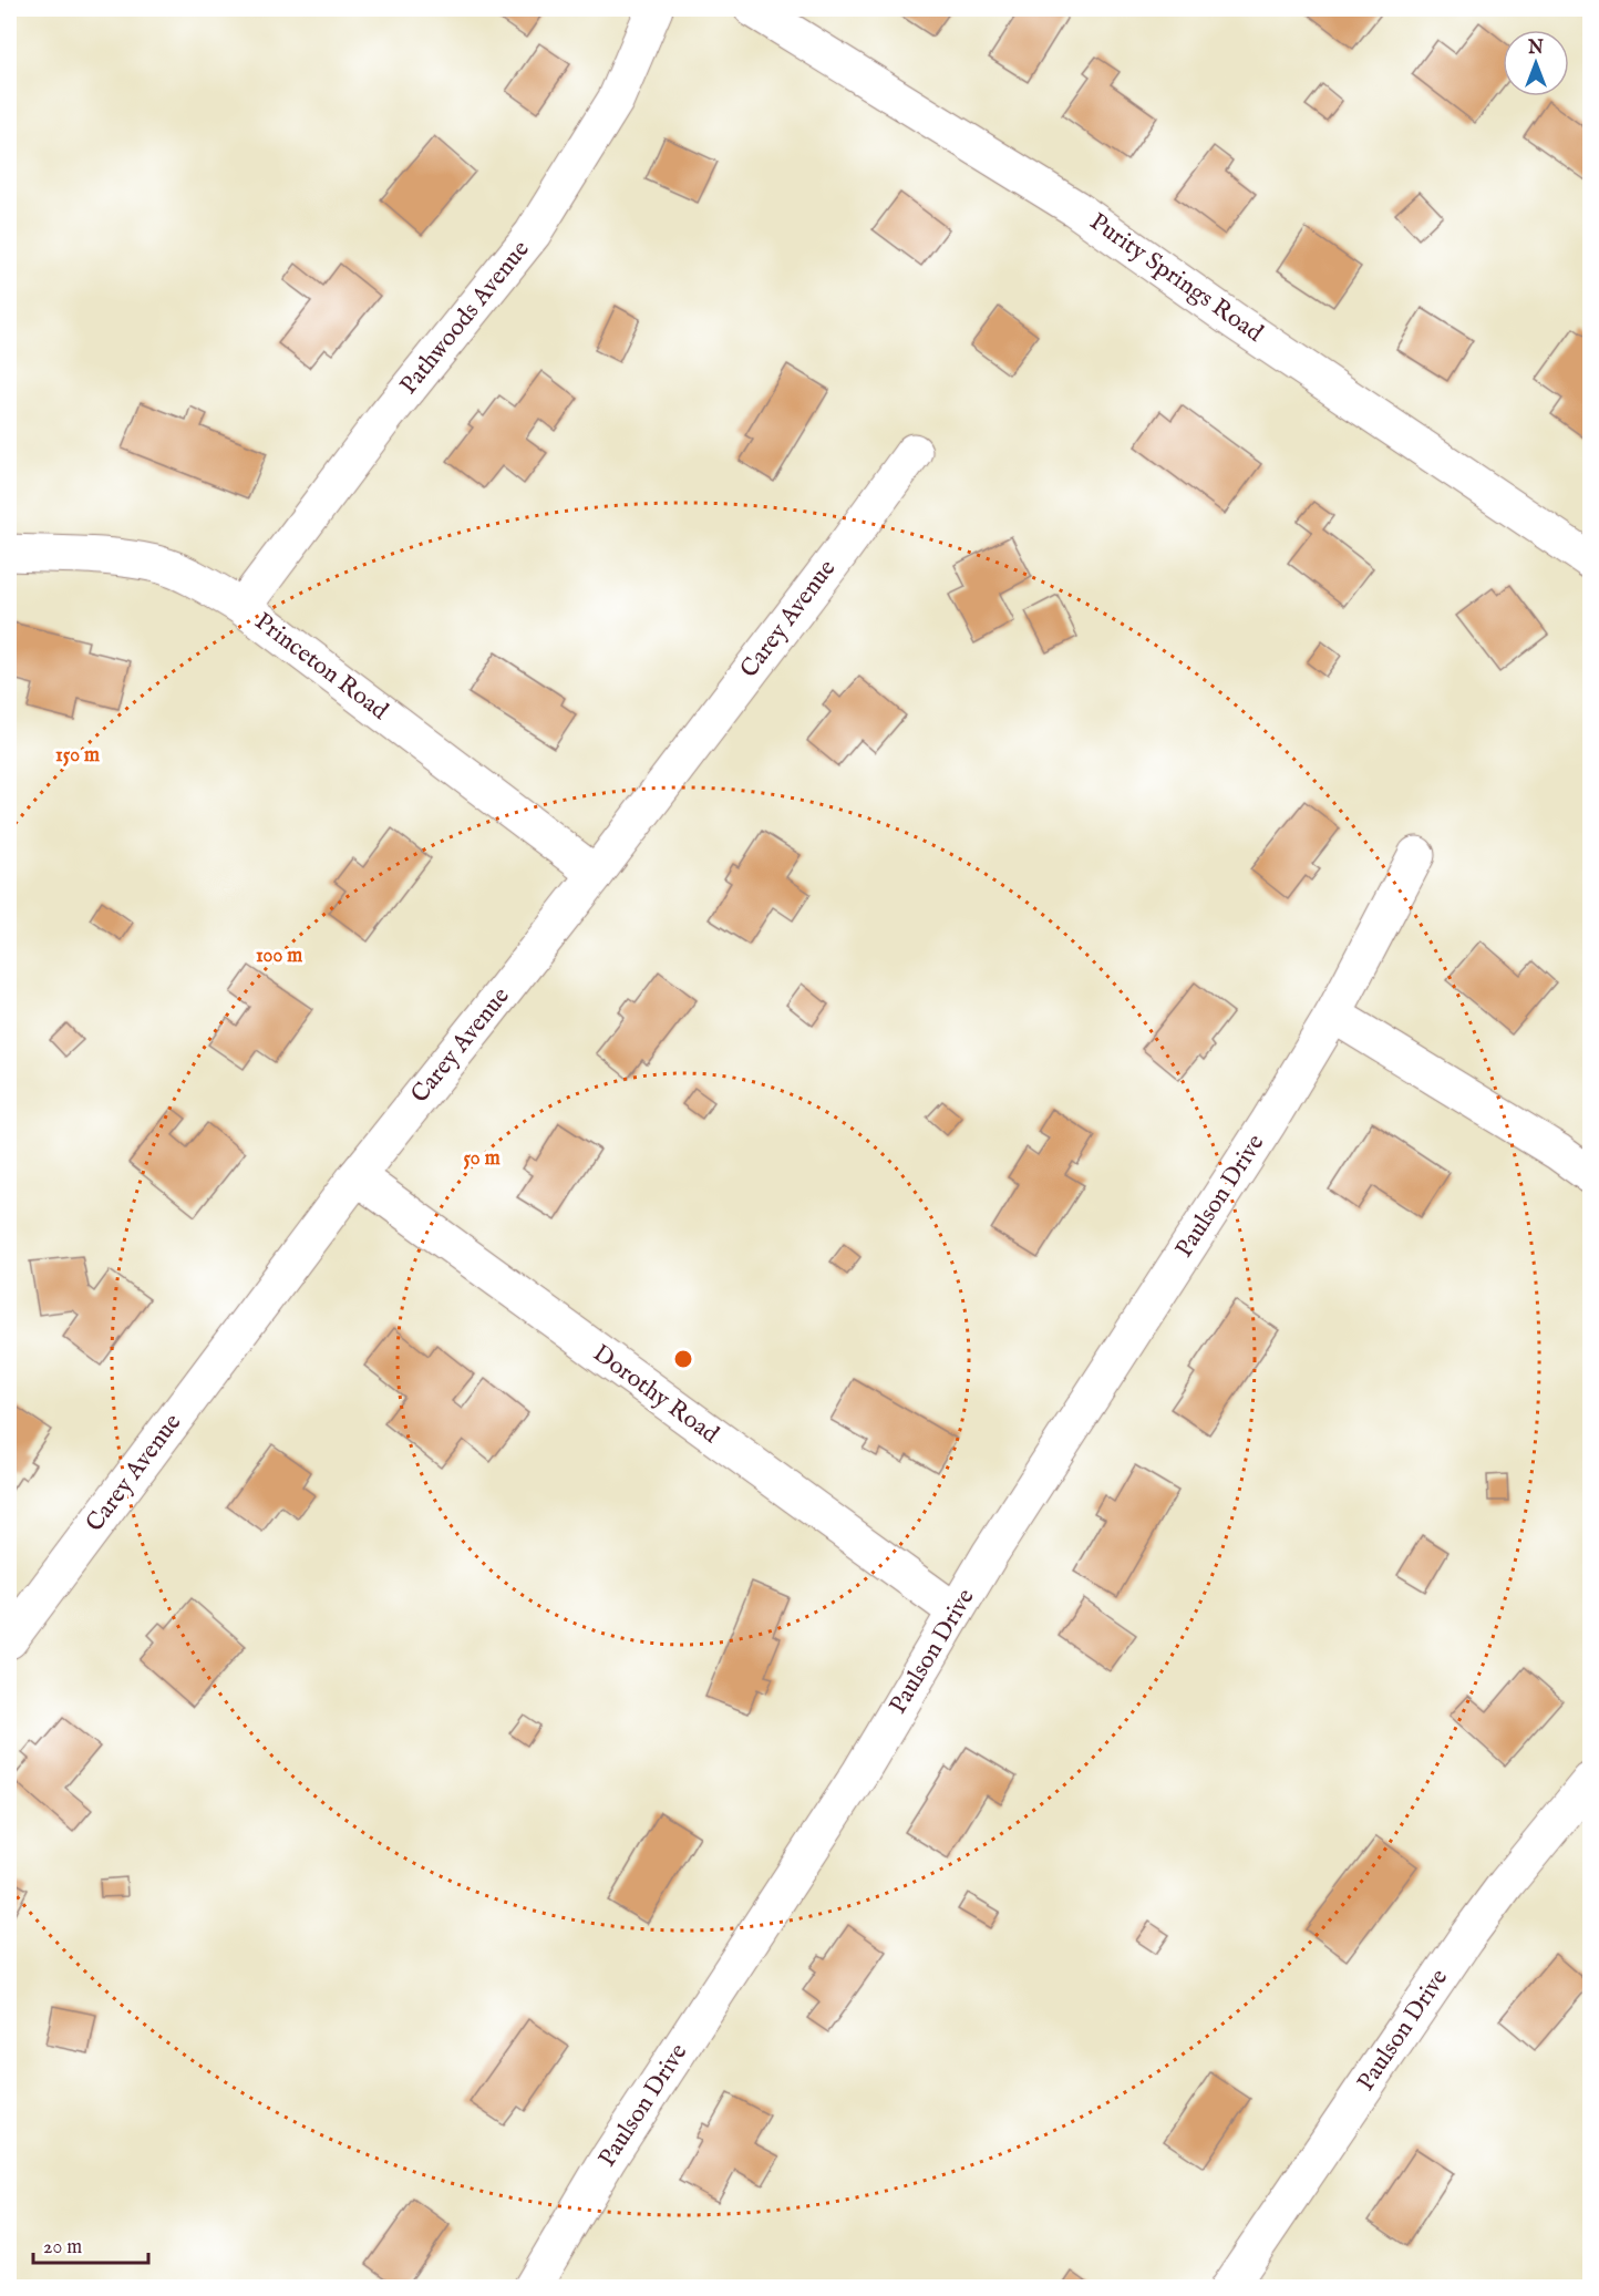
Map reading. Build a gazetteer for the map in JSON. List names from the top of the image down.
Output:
{
  "streets": {
    "street": [
      "Purity Springs Road",
      "Pathwoods Avenue",
      "Carey Avenue",
      "Princeton Road",
      "Paulson Drive",
      "Dorothy Road"
    ]
  },
  "crossings": [
    ["Pathwoods Avenue", "Princeton Road"],
    ["Carey Avenue", "Princeton Road"],
    ["Carey Avenue", "Dorothy Road"],
    ["Paulson Drive", "Dorothy Road"]
  ],
  "scale_bar": "20 m",
  "north": "top",
  "rings": ["150 m", "100 m", "50 m"]
}
